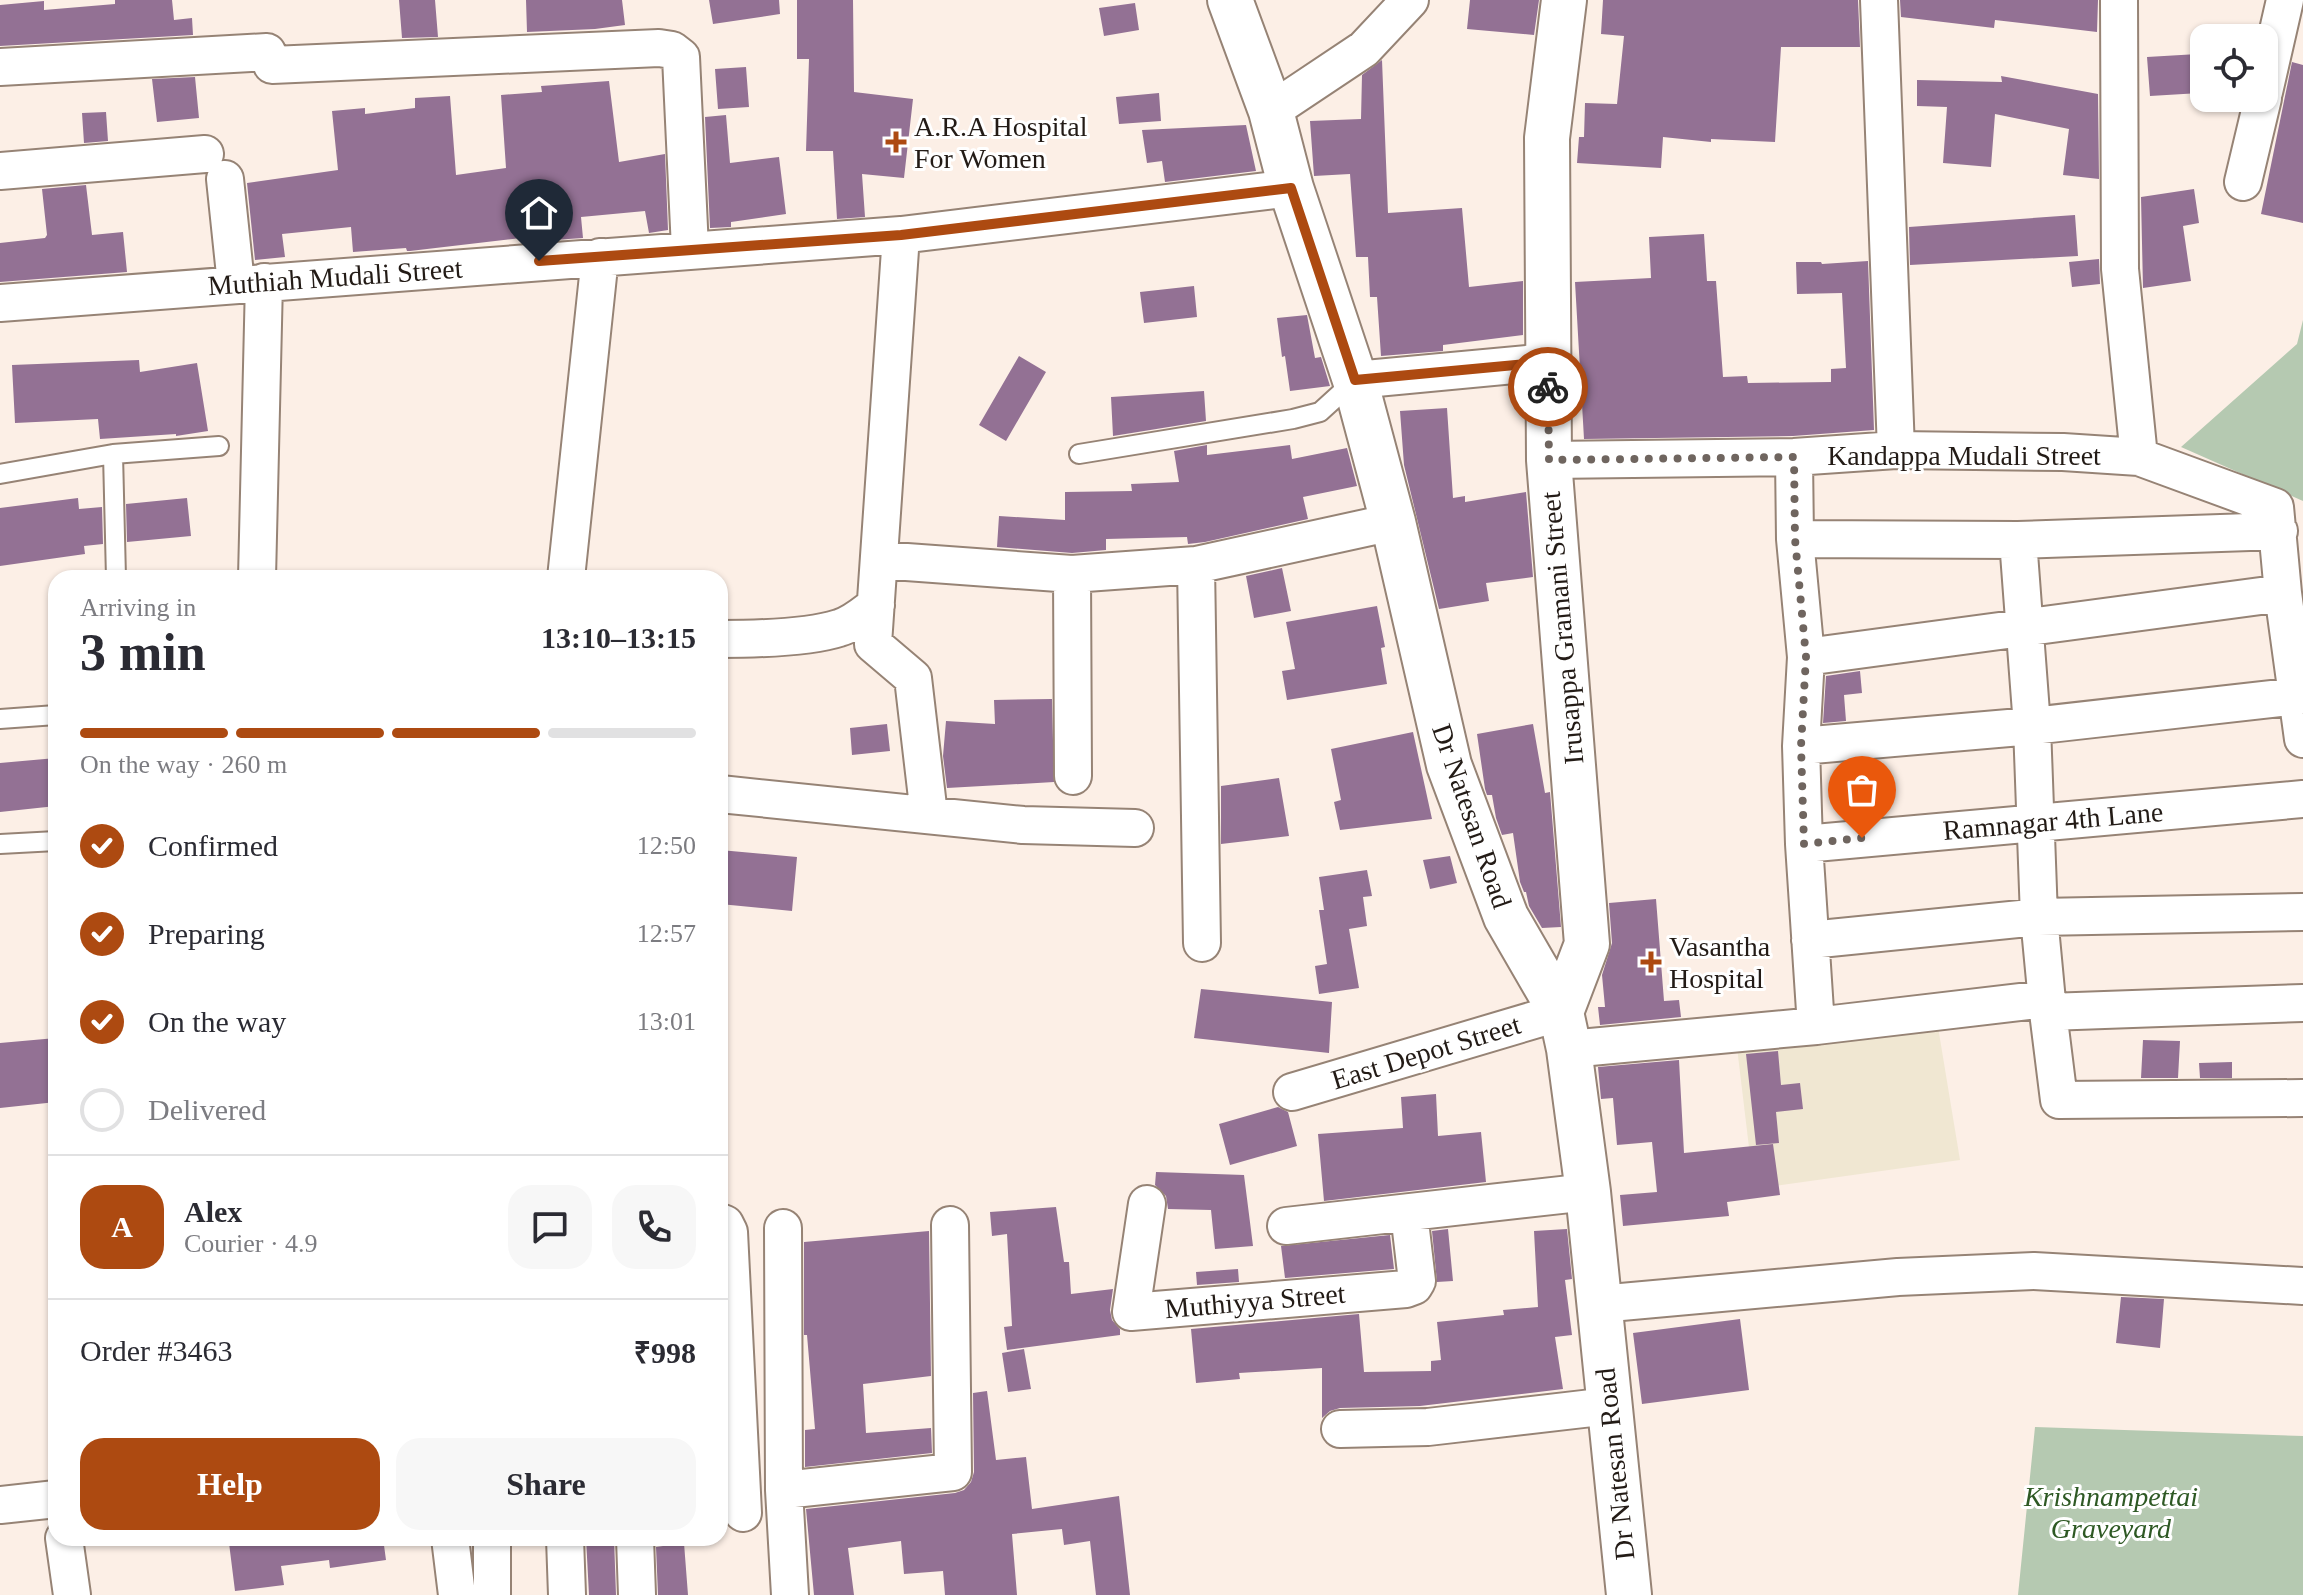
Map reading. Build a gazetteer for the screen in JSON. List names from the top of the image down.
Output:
{
  "streets": {
    "main road": ["Irusappa Gramani Street", "Dr Natesan Road"],
    "street": [
      "Muthiah Mudali Street",
      "Kandappa Mudali Street",
      "Ramnagar 4th Lane",
      "East Depot Street",
      "Muthiyya Street"
    ]
  },
  "crossings": [
    ["Muthiah Mudali Street", "Dr Natesan Road"],
    ["Kandappa Mudali Street", "Irusappa Gramani Street"],
    ["Irusappa Gramani Street", "Dr Natesan Road"],
    ["Irusappa Gramani Street", "East Depot Street"],
    ["Dr Natesan Road", "East Depot Street"]
  ],
  "parks": ["Krishnampettai Graveyard"],
  "places": {
    "health": ["A.R.A Hospital For Women", "Vasantha Hospital"]
  },
  "page": {
    "heading": ["3 min", "Arriving in", "13:10–13:15"],
    "panel": [
      "Alex",
      "Courier · 4.9",
      "Order #3463",
      "₹998"
    ],
    "bar": "On the way · 260 m",
    "list": [
      ["Confirmed", "12:50"],
      ["Preparing", "12:57"],
      ["On the way", "13:01"],
      "Delivered"
    ],
    "round": "A",
    "buttons": ["Help", "Share"]
  }
}
